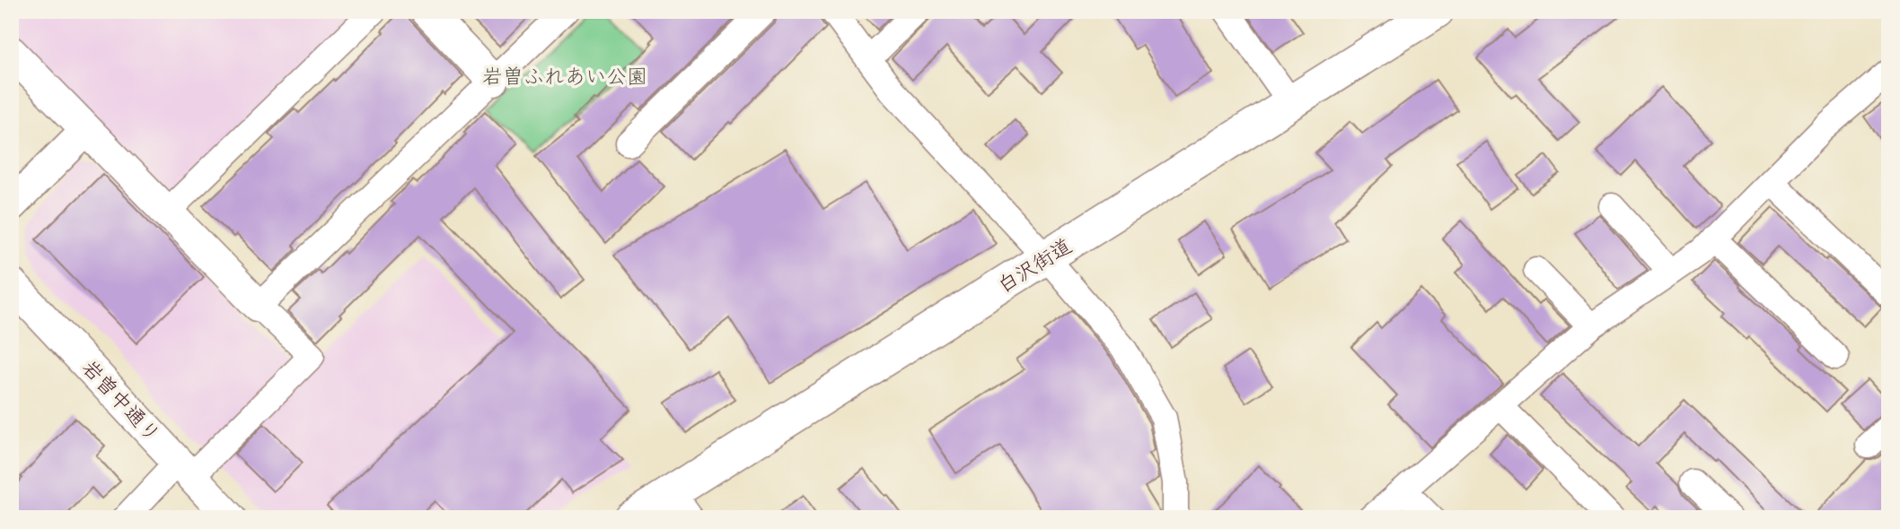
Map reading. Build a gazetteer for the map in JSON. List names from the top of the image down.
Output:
{
  "streets": {
    "main road": ["白沢街道"],
    "street": ["岩曽中通り"]
  },
  "parks": ["岩曽ふれあい公園"]
}
